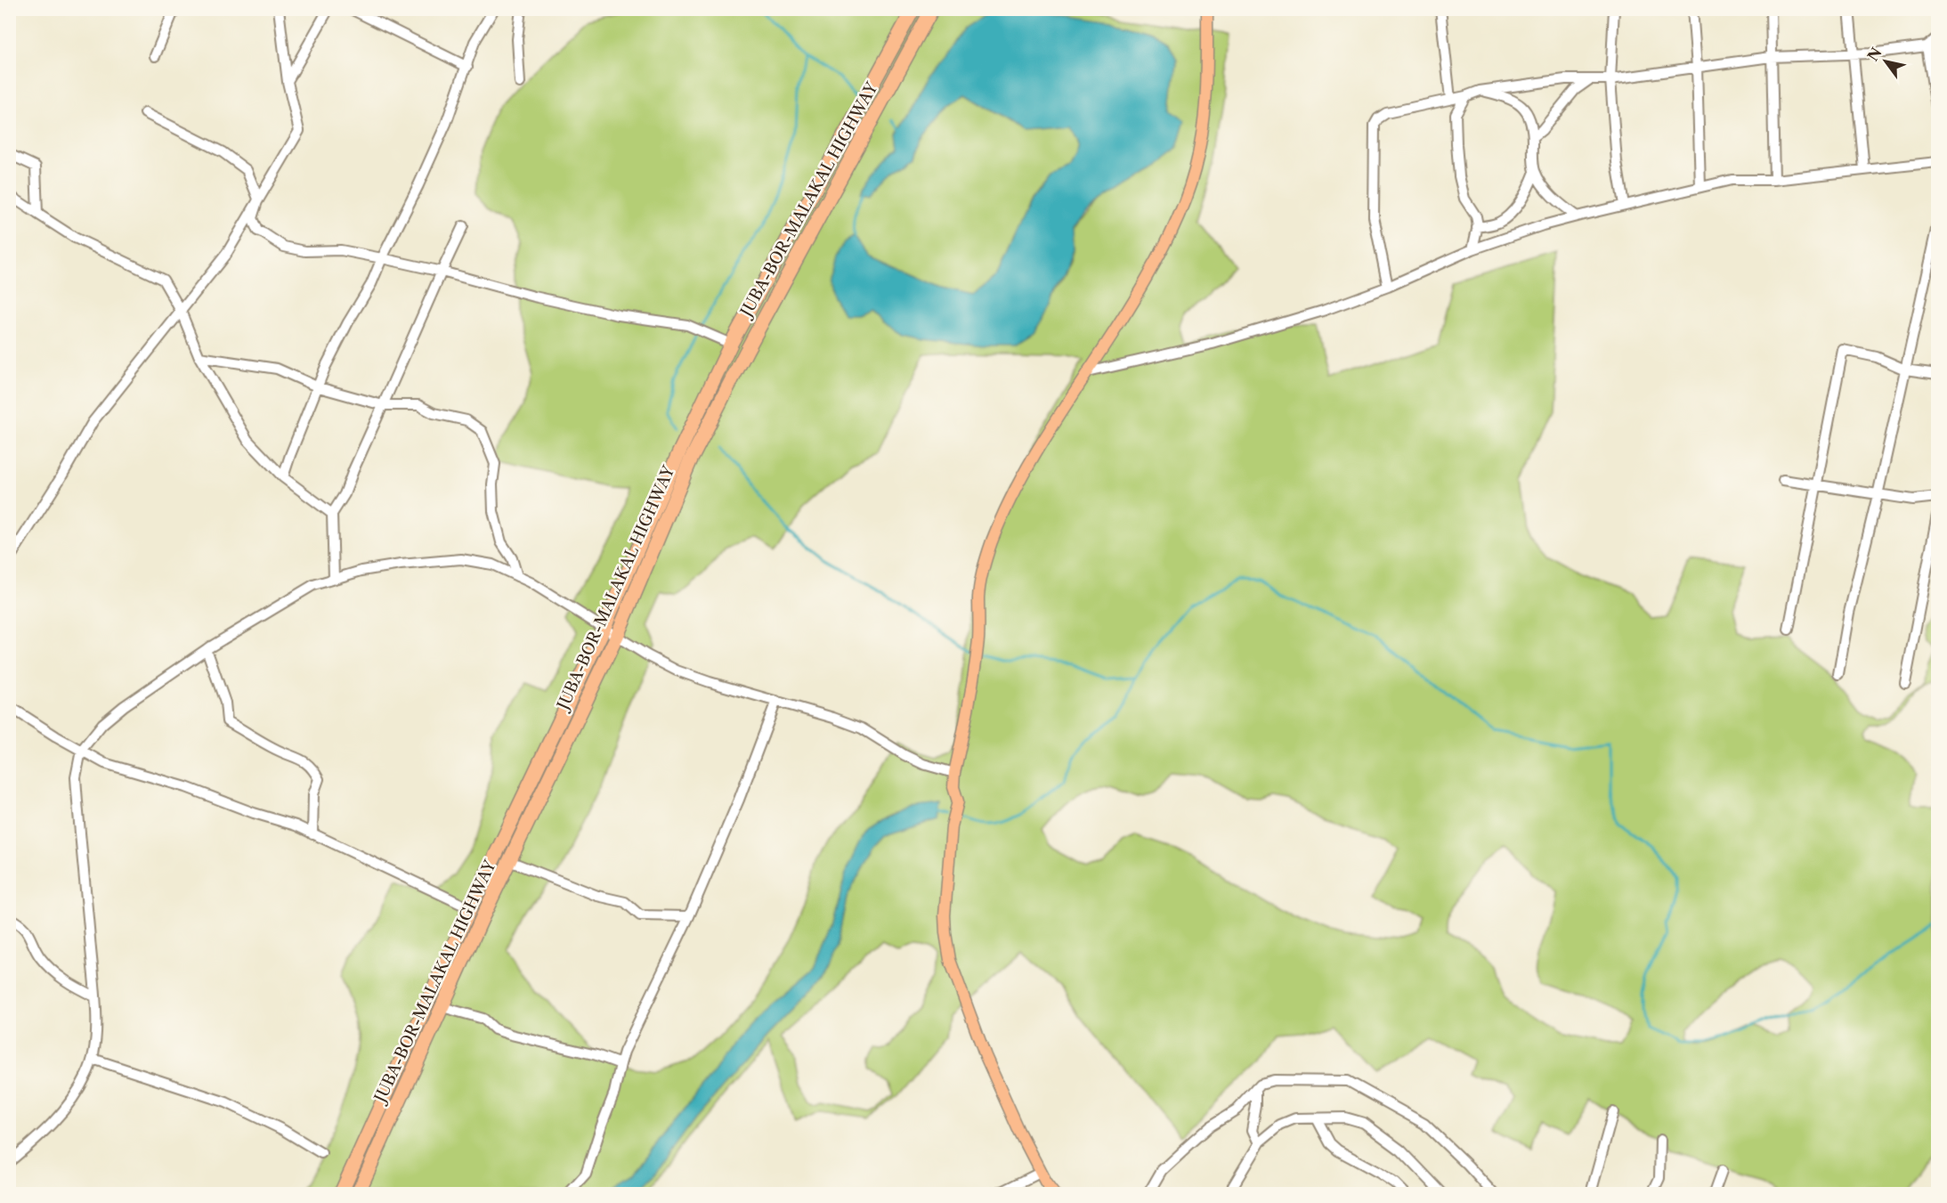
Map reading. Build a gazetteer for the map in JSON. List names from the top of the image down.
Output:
{
  "streets": {
    "highway": ["JUBA-BOR-MALAKAL HIGHWAY"]
  },
  "north": "top left"
}
